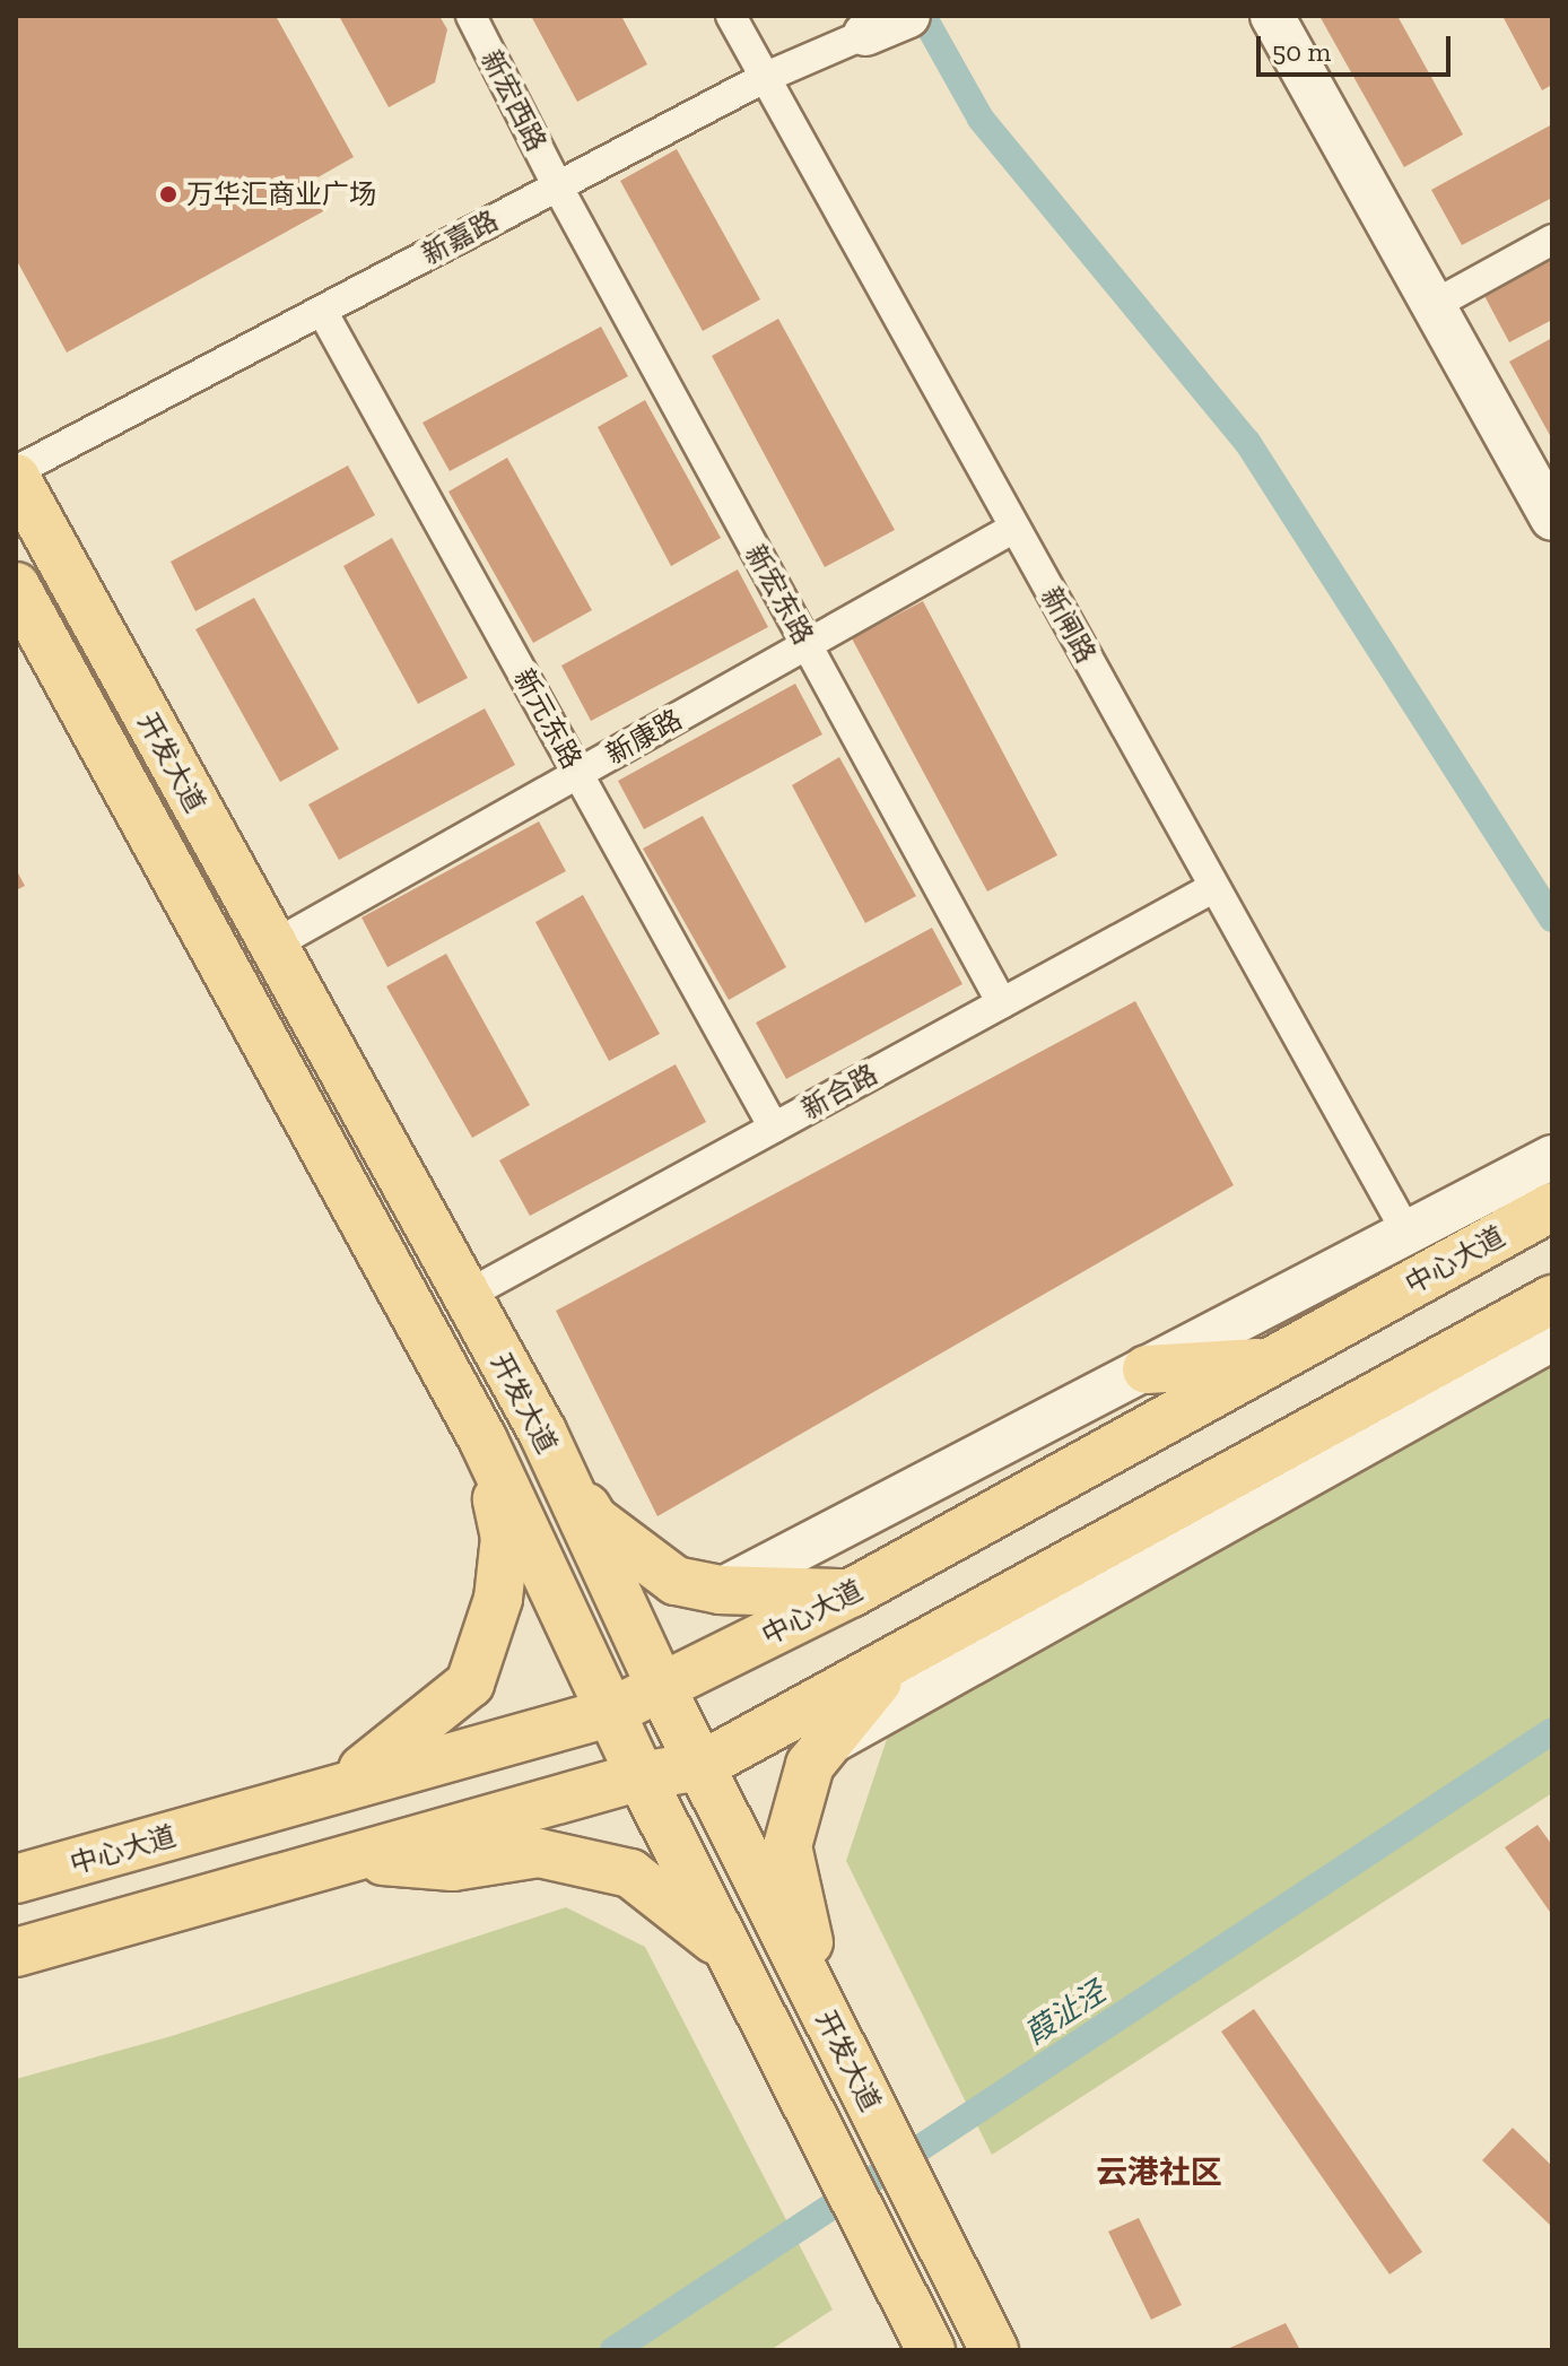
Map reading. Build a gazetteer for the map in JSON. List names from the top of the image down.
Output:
{
  "streets": {
    "main road": ["新嘉路", "开发大道", "中心大道"],
    "street": [
      "新宏西路",
      "新宏东路",
      "新闸路",
      "新元东路",
      "新康路",
      "新合路"
    ]
  },
  "crossings": [
    ["新宏西路", "新嘉路"],
    ["新宏西路", "新宏东路"],
    ["新嘉路", "新宏东路"],
    ["新嘉路", "新闸路"],
    ["新嘉路", "新元东路"],
    ["新嘉路", "开发大道"],
    ["新宏东路", "新康路"],
    ["新宏东路", "新合路"],
    ["新闸路", "新康路"],
    ["新闸路", "新合路"],
    ["新元东路", "新康路"],
    ["新元东路", "新合路"],
    ["新康路", "开发大道"],
    ["开发大道", "新合路"],
    ["开发大道", "中心大道"]
  ],
  "districts": ["云港社区"],
  "water": ["葭沚泾"],
  "places": ["万华汇商业广场"],
  "scale_bar": "50 m"
}
